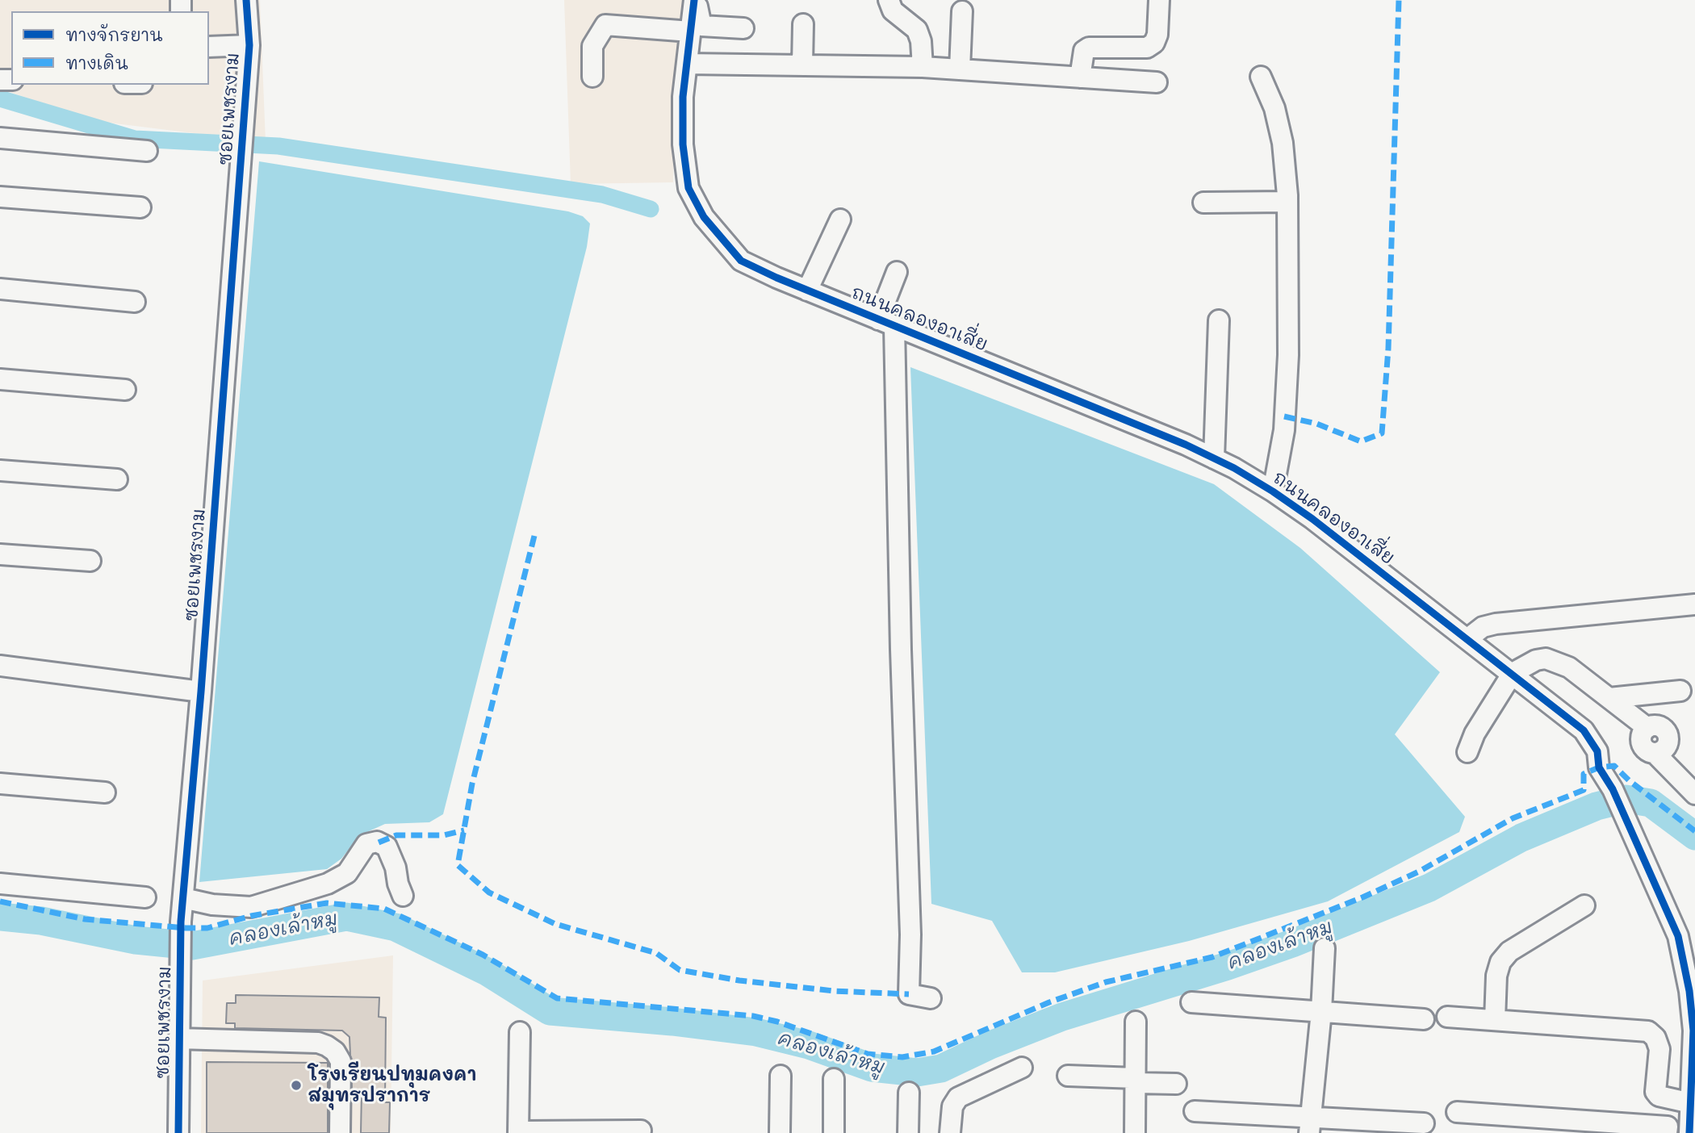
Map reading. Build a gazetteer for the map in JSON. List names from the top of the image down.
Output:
{
  "streets": {
    "street": ["ซอยเพชรงาม", "ถนนคลองอาเสี่ย"]
  },
  "water": ["คลองเล้าหมู"],
  "places": ["โรงเรียนปทุมคงคา สมุทรปราการ"],
  "legend": ["ทางจักรยาน", "ทางเดิน"]
}
